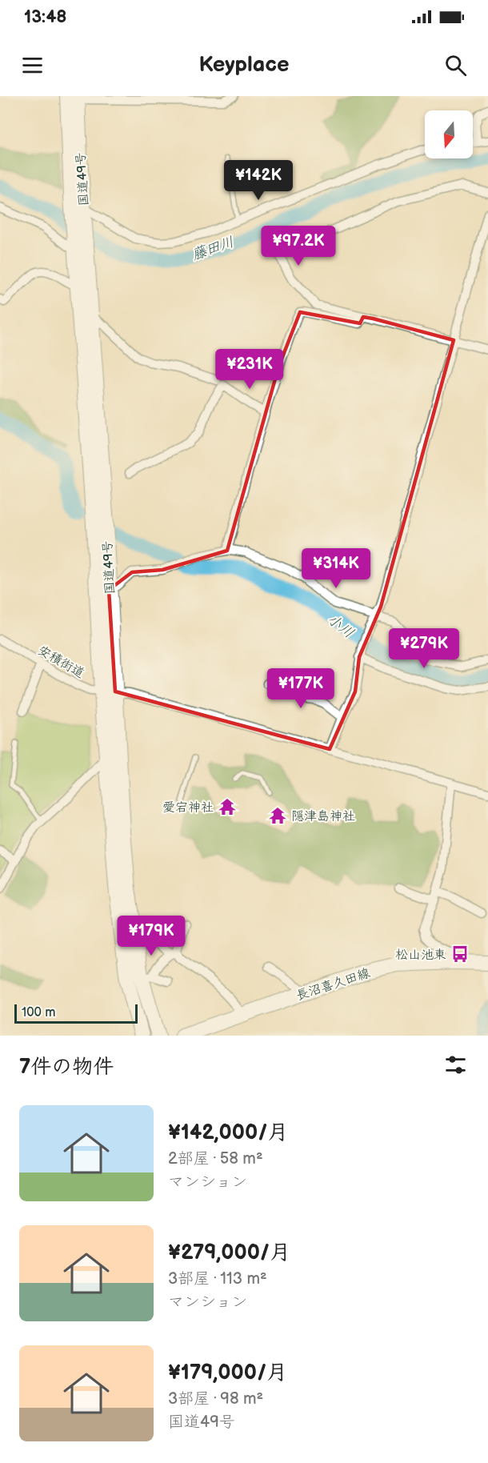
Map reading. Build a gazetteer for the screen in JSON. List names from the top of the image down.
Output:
{
  "streets": {
    "main road": ["国道49号", "長沼喜久田線"],
    "street": ["安積街道"]
  },
  "crossings": [
    ["国道49号", "安積街道"]
  ],
  "water": ["藤田川", "小川"],
  "places": {
    "temple": ["愛宕神社", "隠津島神社"],
    "bus stop": ["松山池東"]
  },
  "scale_bar": "100 m",
  "north": "bottom",
  "page": {
    "status": "13:48",
    "header": "Keyplace",
    "price": [
      "¥142K",
      "¥97.2K",
      "¥231K",
      "¥314K",
      "¥279K",
      "¥177K",
      "¥179K"
    ],
    "scale": "100 m",
    "heading": "7件の物件",
    "list": [
      {
        "name": "¥142,000/月",
        "note": "2部屋 · 58 m² · マンション"
      },
      {
        "name": "¥279,000/月",
        "note": "3部屋 · 113 m² · マンション"
      },
      {
        "name": "¥179,000/月",
        "note": "3部屋 · 98 m² · 国道49号"
      }
    ]
  }
}
